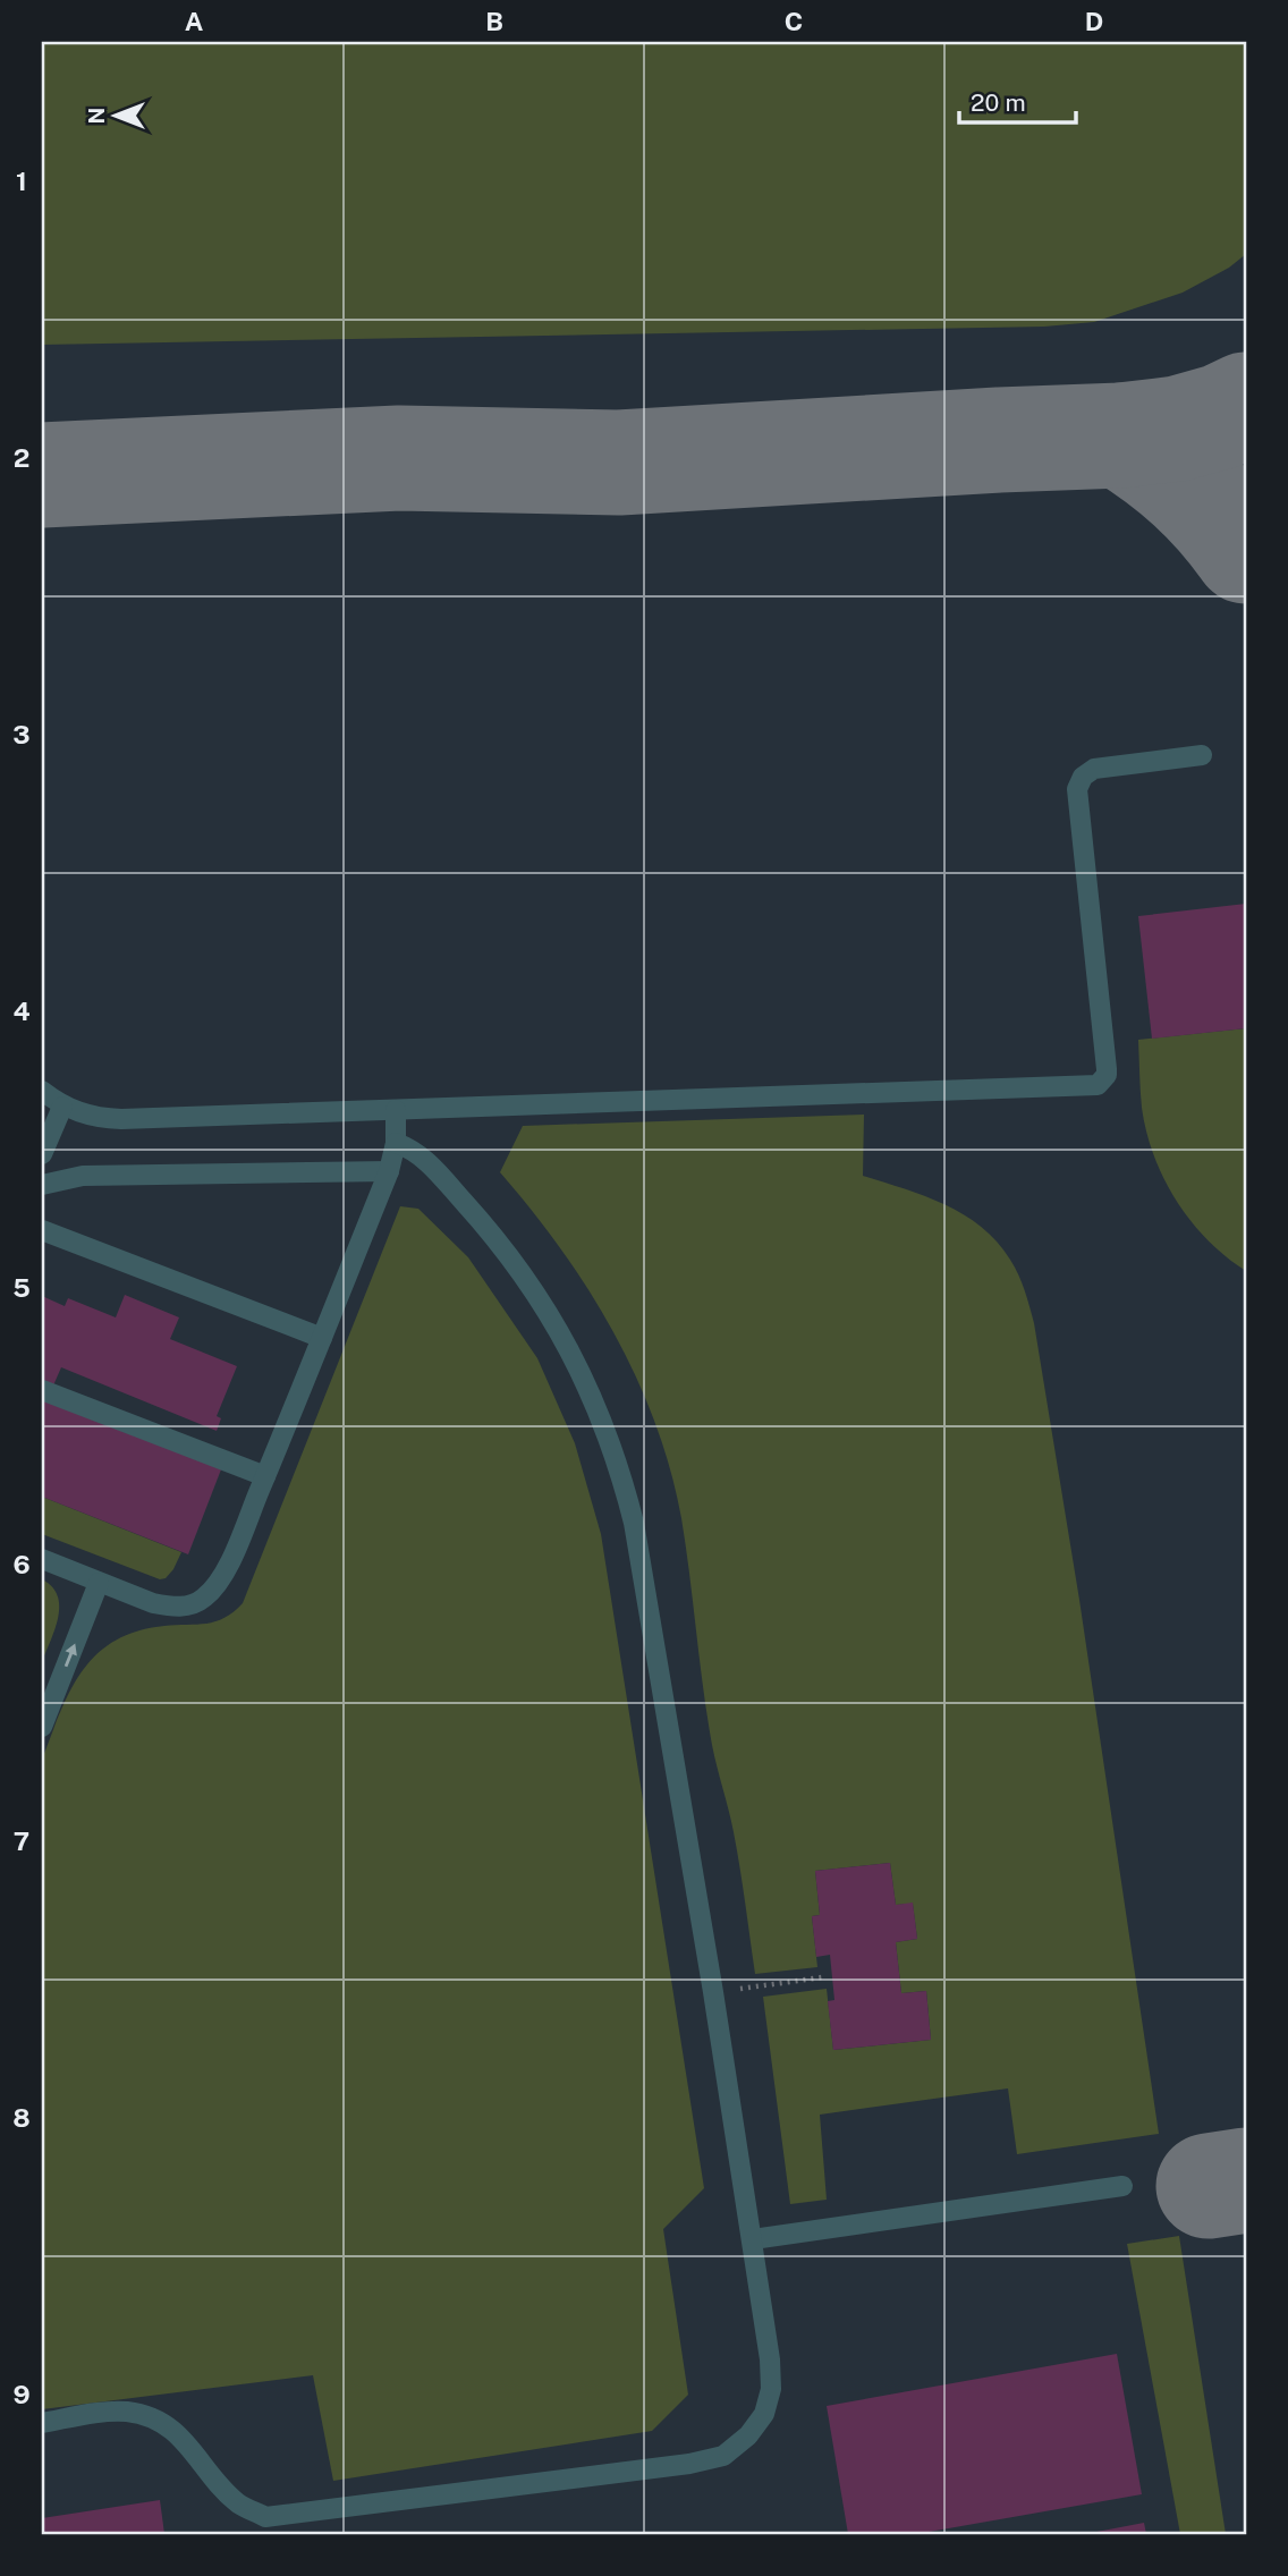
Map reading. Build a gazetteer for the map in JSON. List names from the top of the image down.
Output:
{
  "scale_bar": "20 m",
  "north": "left",
  "grid": {
    "columns": [
      "A",
      "B",
      "C",
      "D"
    ],
    "rows": [
      "1",
      "2",
      "3",
      "4",
      "5",
      "6",
      "7",
      "8",
      "9"
    ]
  }
}
